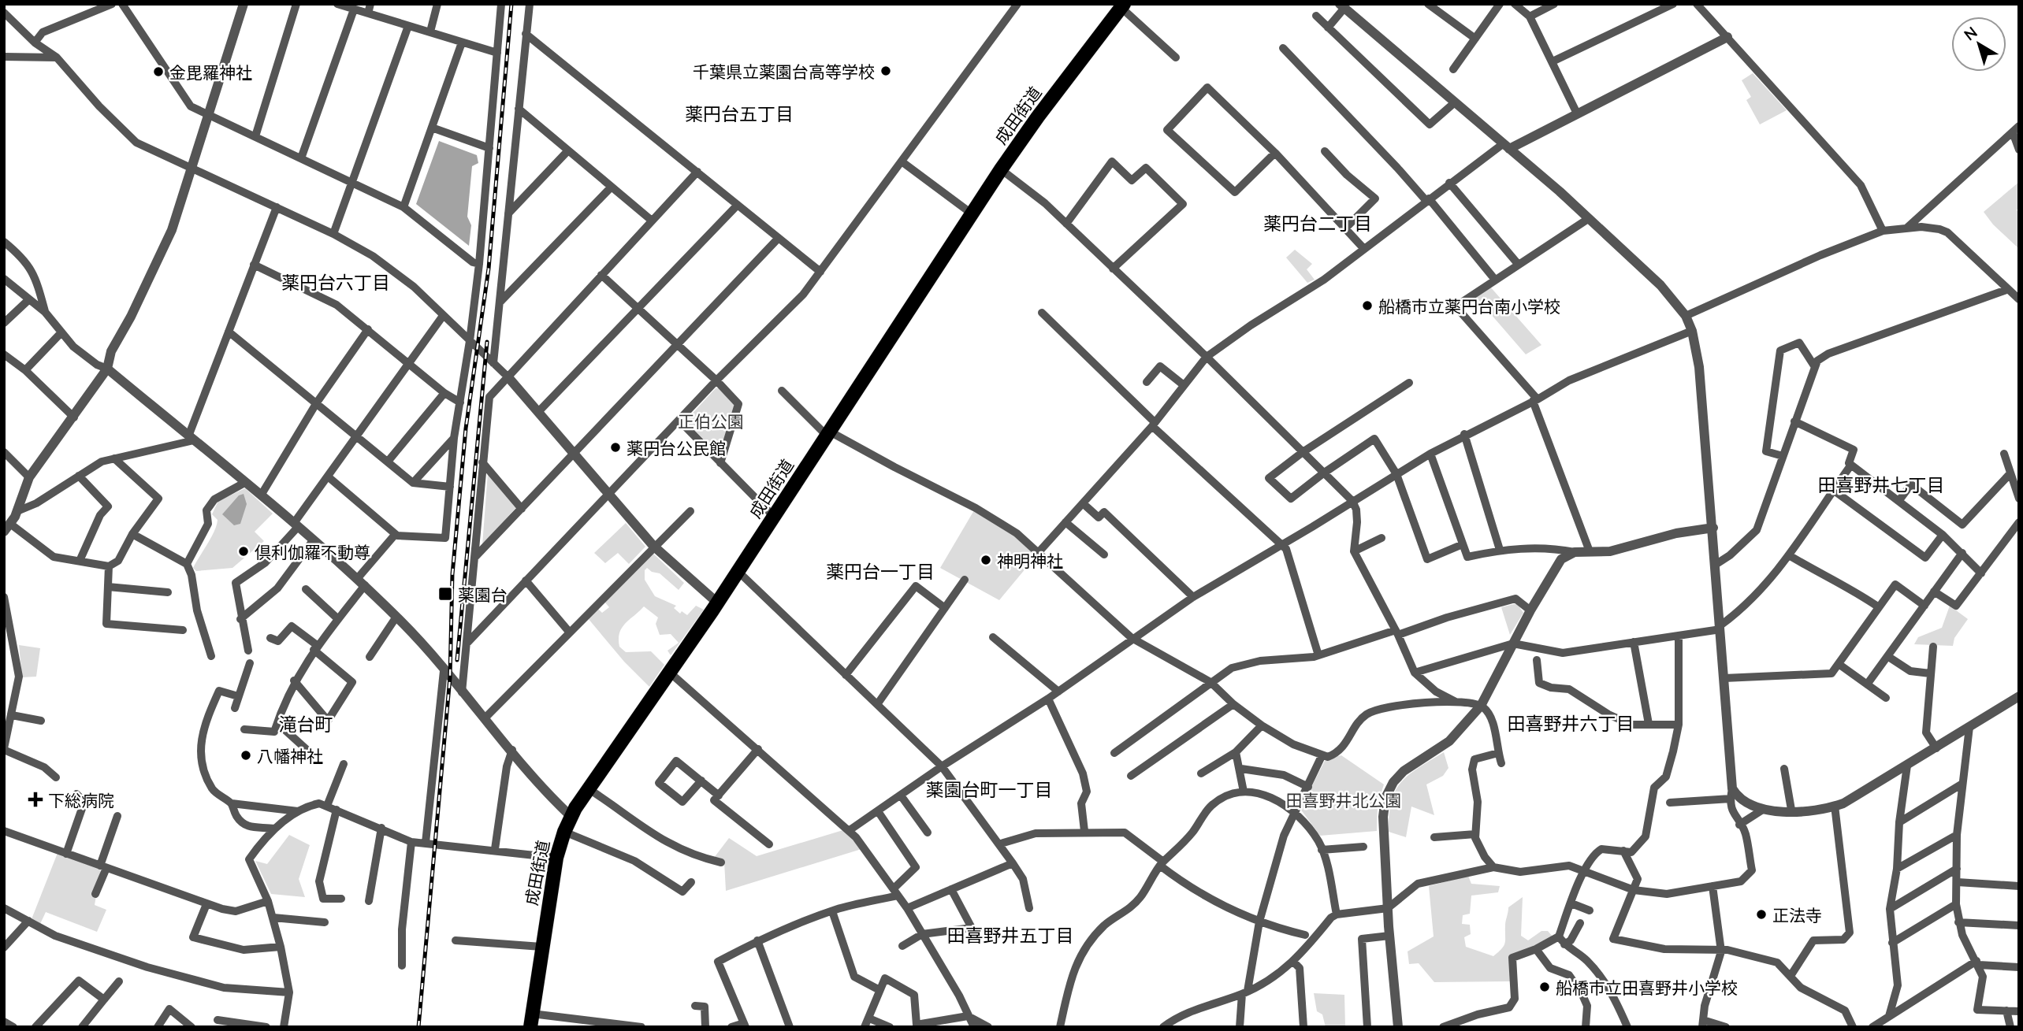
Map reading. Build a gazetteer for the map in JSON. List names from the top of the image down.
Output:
{
  "streets": {
    "highway": ["成田街道"]
  },
  "districts": [
    "薬円台五丁目",
    "薬円台二丁目",
    "薬円台六丁目",
    "田喜野井七丁目",
    "薬円台一丁目",
    "田喜野井六丁目",
    "滝台町",
    "薬園台町一丁目",
    "田喜野井五丁目"
  ],
  "parks": ["正伯公園", "田喜野井北公園"],
  "places": {
    "other": [
      "千葉県立薬園台高等学校",
      "金毘羅神社",
      "船橋市立薬円台南小学校",
      "薬円台公民館",
      "倶利伽羅不動尊",
      "神明神社",
      "八幡神社",
      "正法寺",
      "船橋市立田喜野井小学校"
    ],
    "transit": ["薬園台"],
    "health": ["下総病院"]
  },
  "north": "top left"
}
